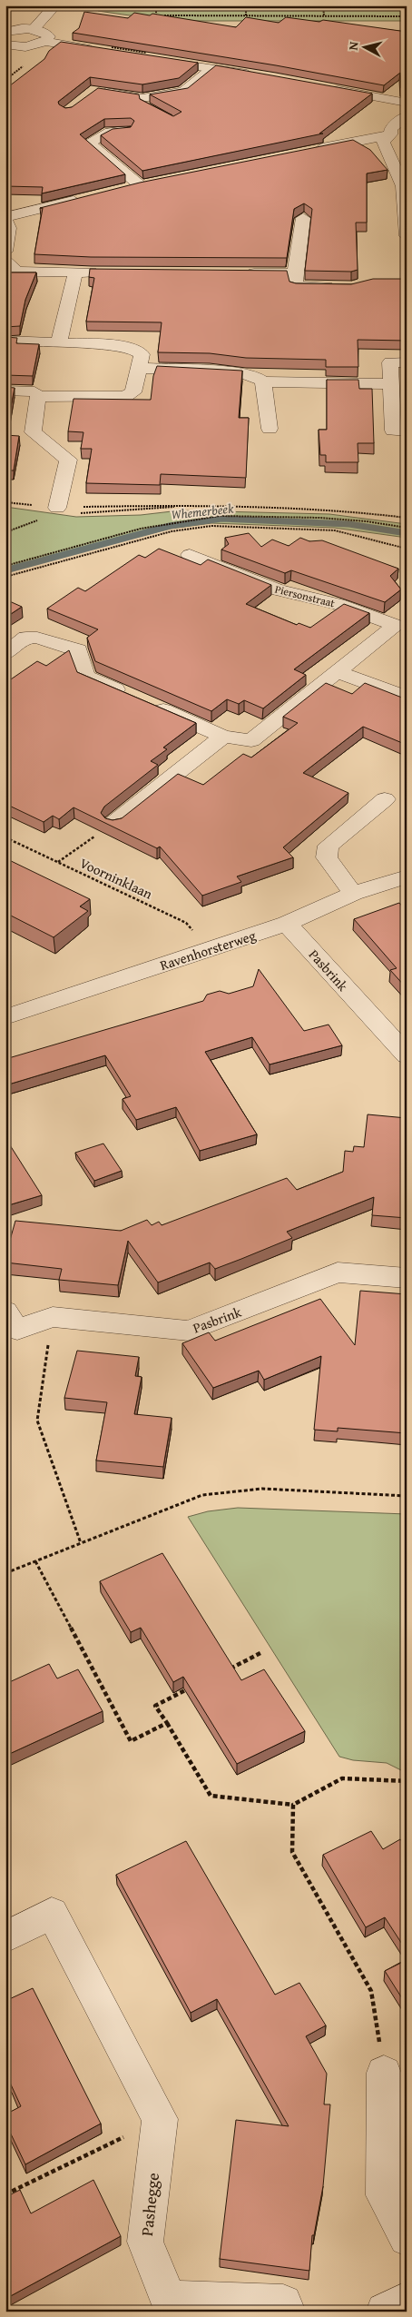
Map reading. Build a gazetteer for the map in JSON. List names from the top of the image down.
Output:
{
  "streets": {
    "street": [
      "Piersonstraat",
      "Ravenhorsterweg",
      "Pasbrink",
      "Pashegge"
    ],
    "path": ["Voorninklaan"]
  },
  "crossings": [
    ["Voorninklaan", "Ravenhorsterweg"],
    ["Ravenhorsterweg", "Pasbrink"]
  ],
  "water": ["Whemerbeek"],
  "north": "left"
}
